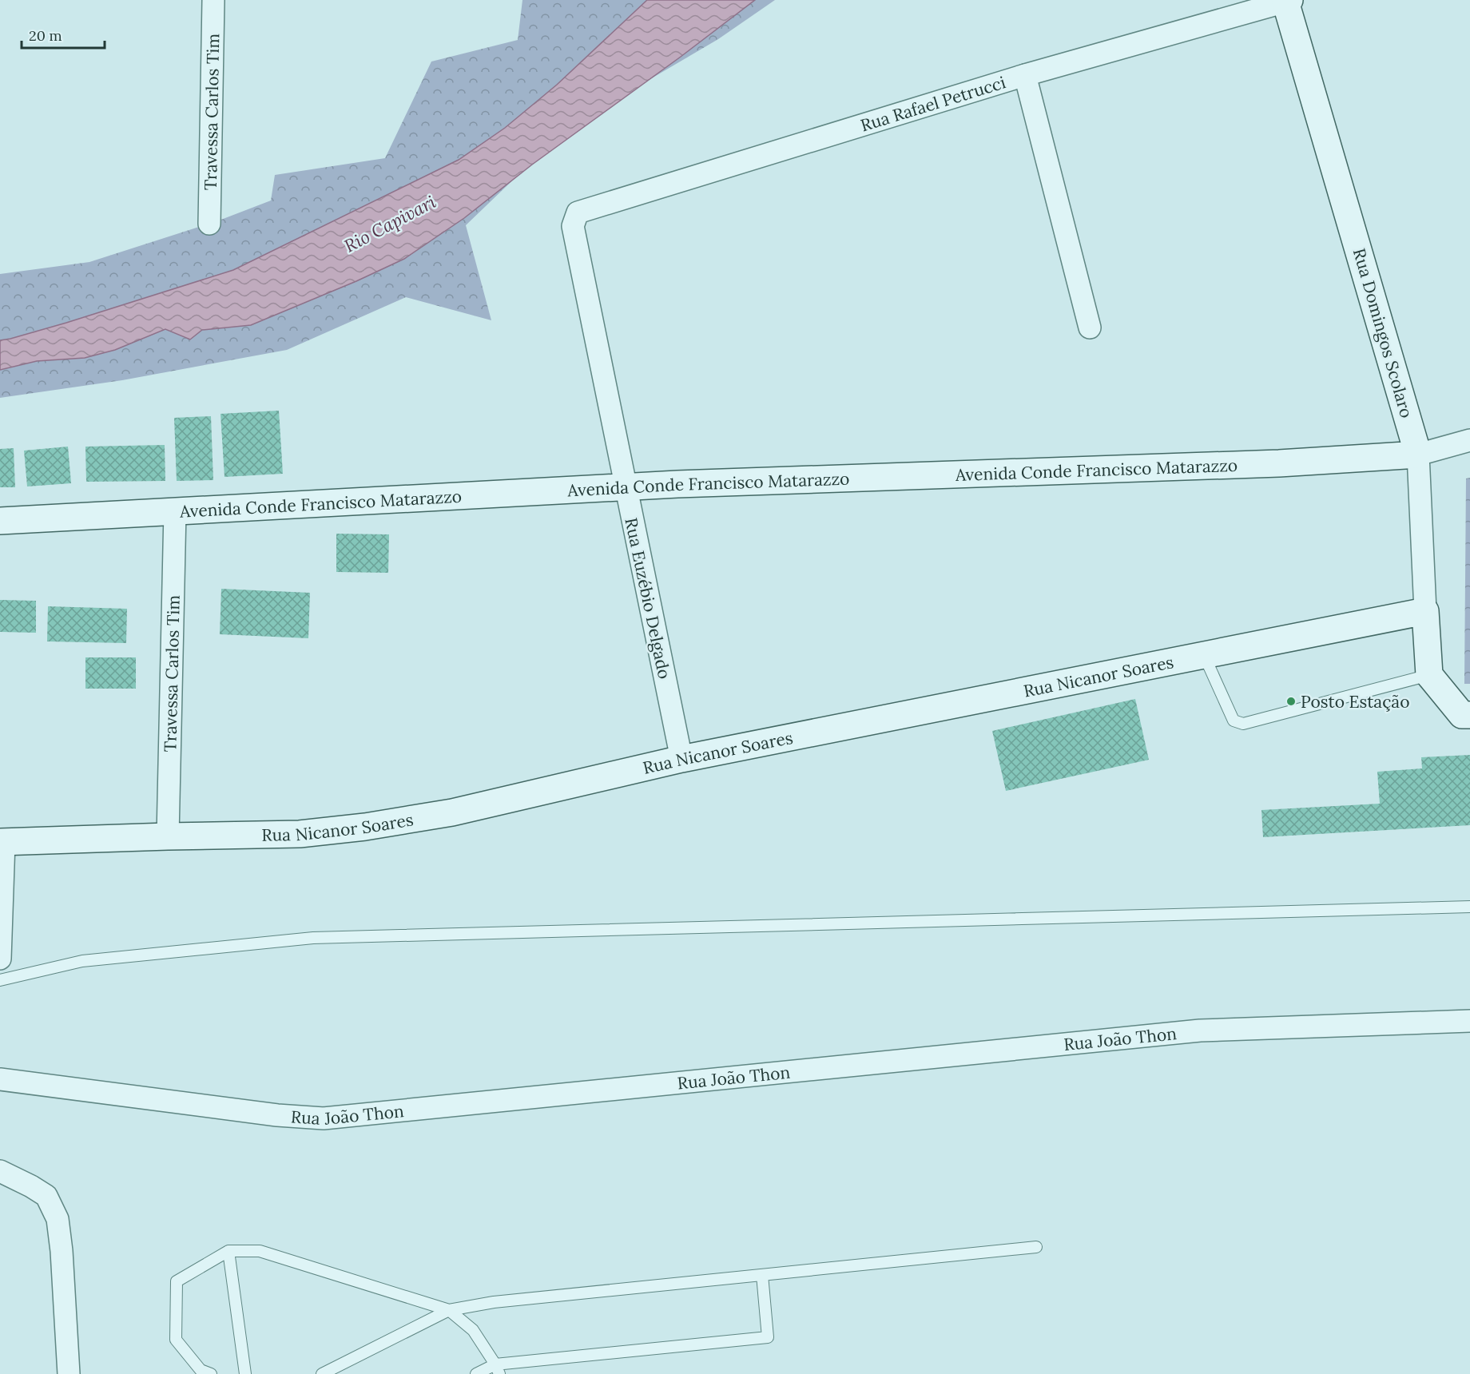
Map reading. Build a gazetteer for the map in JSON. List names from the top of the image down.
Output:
{
  "streets": {
    "street": [
      "Rua Rafael Petrucci",
      "Travessa Carlos Tim",
      "Rua Domingos Scolaro",
      "Avenida Conde Francisco Matarazzo",
      "Rua Euzébio Delgado",
      "Rua Nicanor Soares",
      "Rua João Thon"
    ]
  },
  "crossings": [
    ["Rua Rafael Petrucci", "Rua Domingos Scolaro"],
    ["Rua Rafael Petrucci", "Rua Euzébio Delgado"],
    ["Travessa Carlos Tim", "Avenida Conde Francisco Matarazzo"],
    ["Travessa Carlos Tim", "Rua Nicanor Soares"],
    ["Rua Domingos Scolaro", "Avenida Conde Francisco Matarazzo"],
    ["Rua Domingos Scolaro", "Rua Nicanor Soares"],
    ["Avenida Conde Francisco Matarazzo", "Rua Euzébio Delgado"],
    ["Rua Euzébio Delgado", "Rua Nicanor Soares"]
  ],
  "water": ["Rio Capivari"],
  "places": ["Posto Estação"],
  "scale_bar": "20 m"
}
